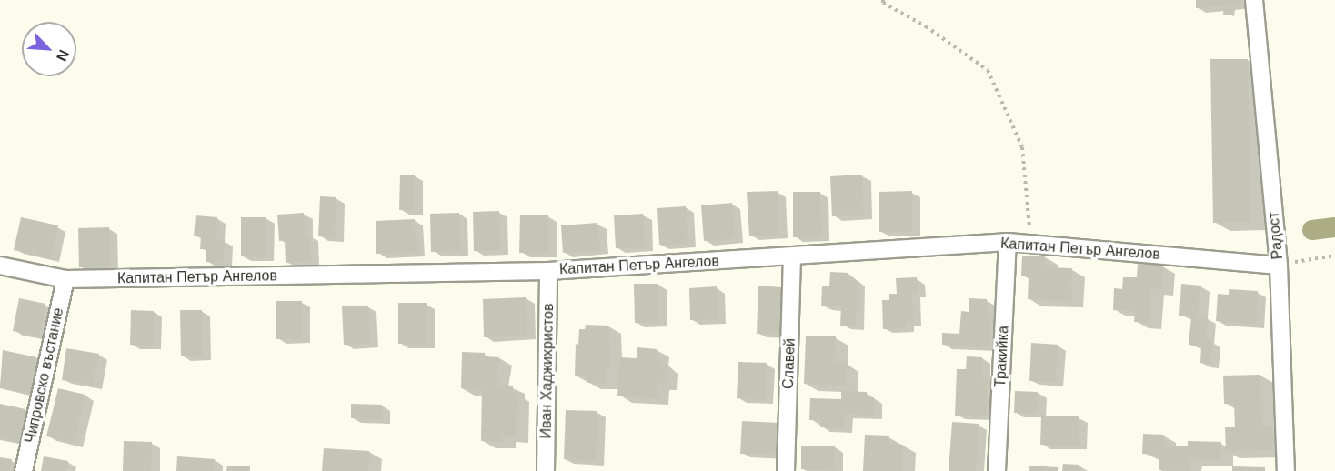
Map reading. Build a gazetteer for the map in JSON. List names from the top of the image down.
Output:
{
  "streets": {
    "street": [
      "Радост",
      "Капитан Петър Ангелов",
      "Тракийка",
      "Славей",
      "Иван Хаджихристов",
      "Чипровско въстание"
    ]
  },
  "crossings": [
    ["Радост", "Капитан Петър Ангелов"],
    ["Капитан Петър Ангелов", "Тракийка"],
    ["Капитан Петър Ангелов", "Славей"],
    ["Капитан Петър Ангелов", "Иван Хаджихристов"],
    ["Капитан Петър Ангелов", "Чипровско въстание"]
  ],
  "north": "bottom right"
}
